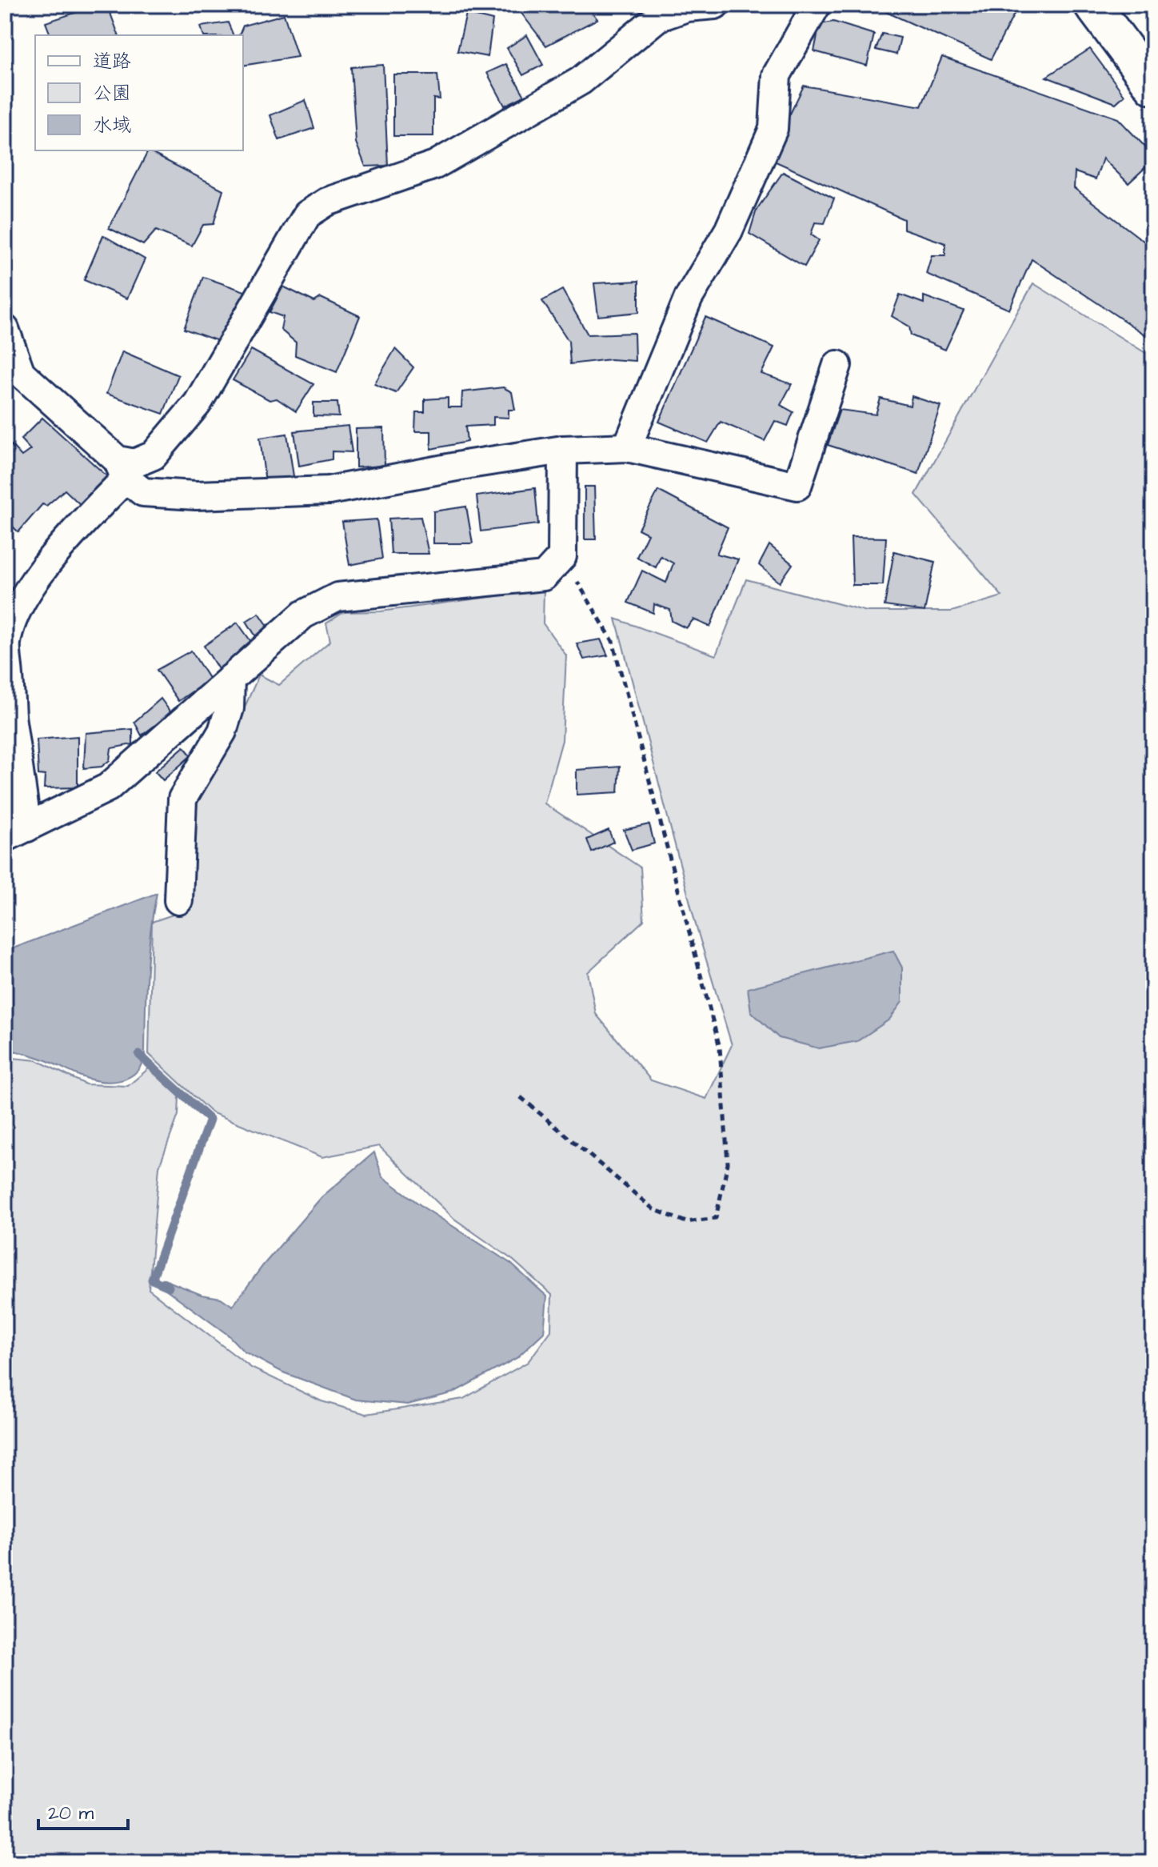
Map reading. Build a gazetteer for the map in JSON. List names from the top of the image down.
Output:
{
  "legend": ["道路", "公園", "水域"],
  "scale_bar": "20 m"
}
